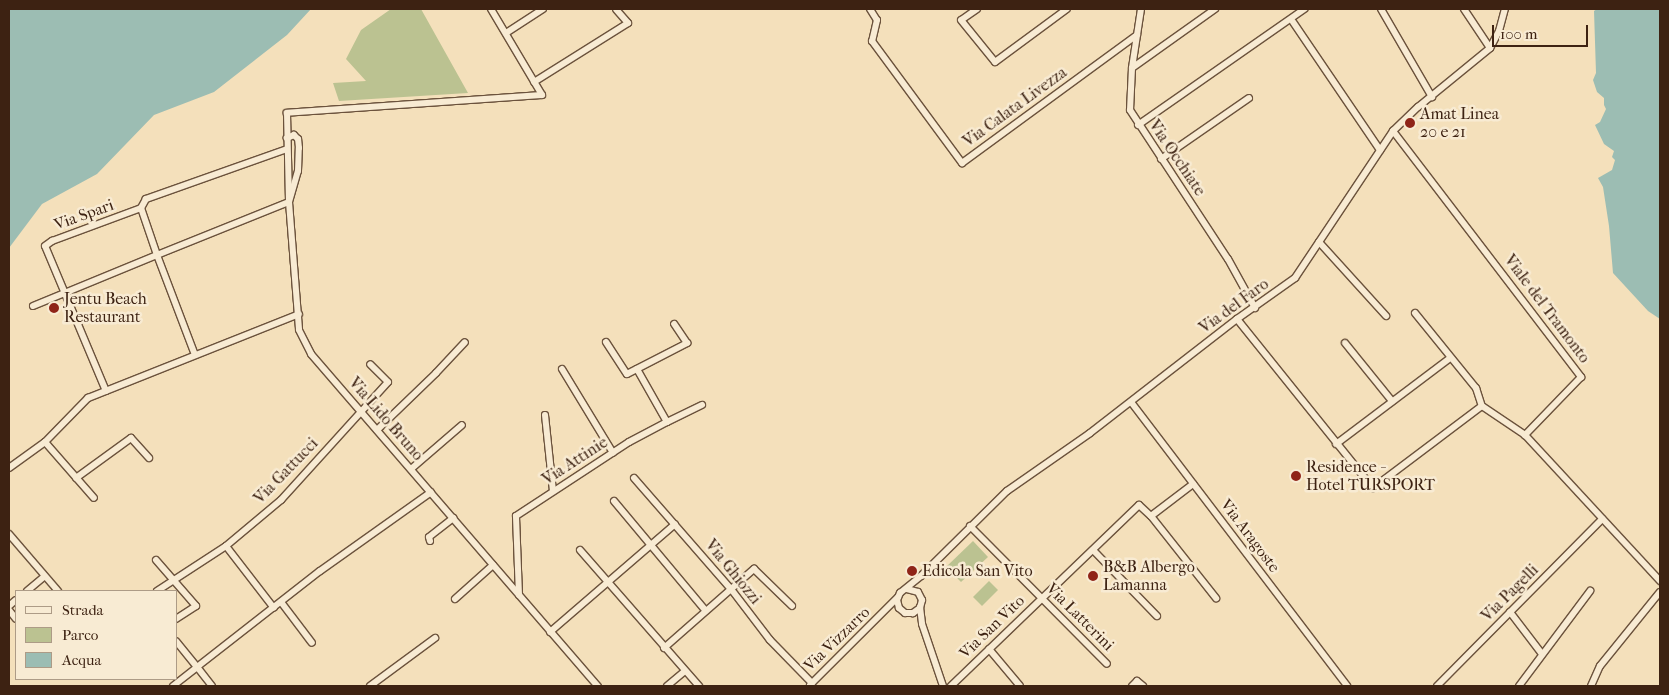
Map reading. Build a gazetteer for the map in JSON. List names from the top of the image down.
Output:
{
  "streets": {
    "street": [
      "Via Calata Livezza",
      "Via Occhiate",
      "Via Spari",
      "Via del Faro",
      "Viale del Tramonto",
      "Via Lido Bruno",
      "Via Attinie",
      "Via Gattucci",
      "Via Aragoste",
      "Via Ghiozzi",
      "Via Pagelli",
      "Via Latterini",
      "Via San Vito",
      "Via Vizzarro"
    ]
  },
  "crossings": [
    ["Via Calata Livezza", "Via Occhiate"],
    ["Via Occhiate", "Via del Faro"],
    ["Via del Faro", "Viale del Tramonto"],
    ["Via del Faro", "Via Aragoste"],
    ["Via del Faro", "Via Latterini"],
    ["Via del Faro", "Via Vizzarro"],
    ["Via Lido Bruno", "Via Attinie"],
    ["Via Lido Bruno", "Via Gattucci"],
    ["Via Ghiozzi", "Via Vizzarro"],
    ["Via Latterini", "Via San Vito"]
  ],
  "places": [
    "Amat Linea 20 e 21",
    "Jentu Beach Restaurant",
    "Residence - Hotel TURSPORT",
    "Edicola San Vito",
    "B&B Albergo Lamanna"
  ],
  "legend": ["Strada", "Parco", "Acqua"],
  "scale_bar": "100 m"
}
